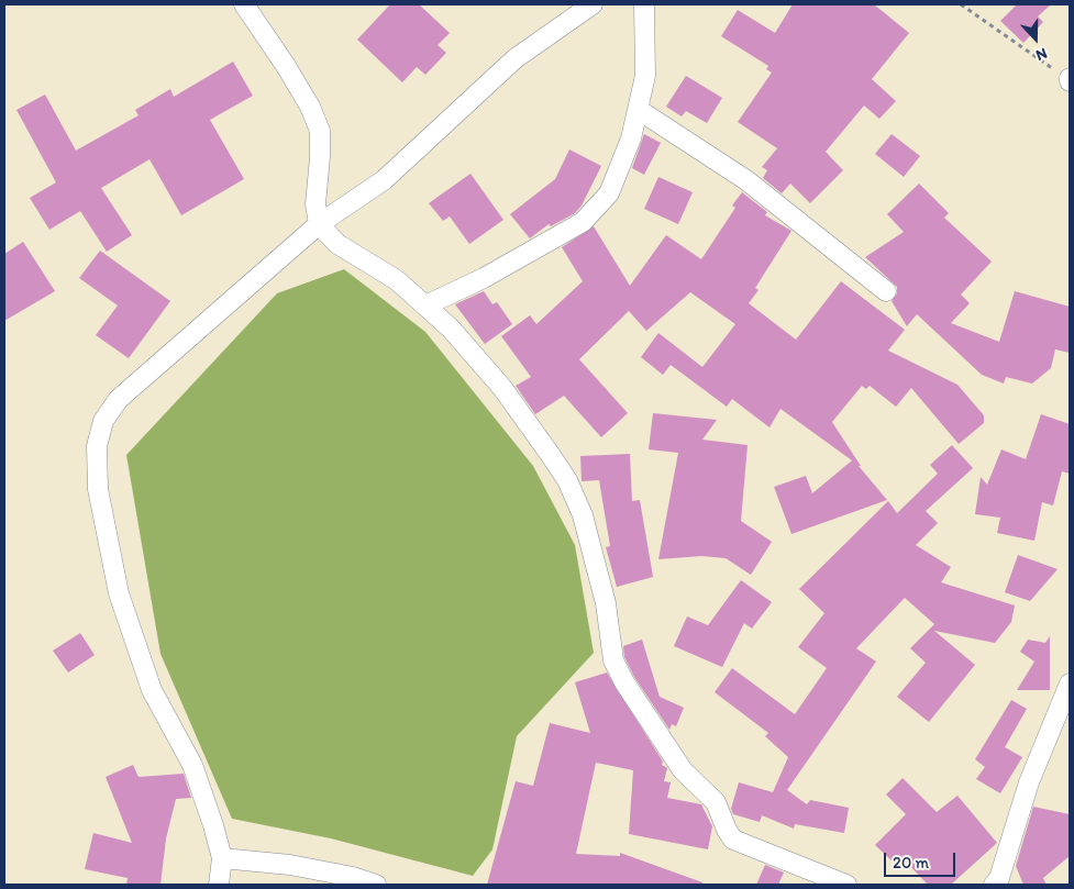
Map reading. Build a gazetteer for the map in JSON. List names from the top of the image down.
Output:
{
  "scale_bar": "20 m",
  "north": "bottom"
}
